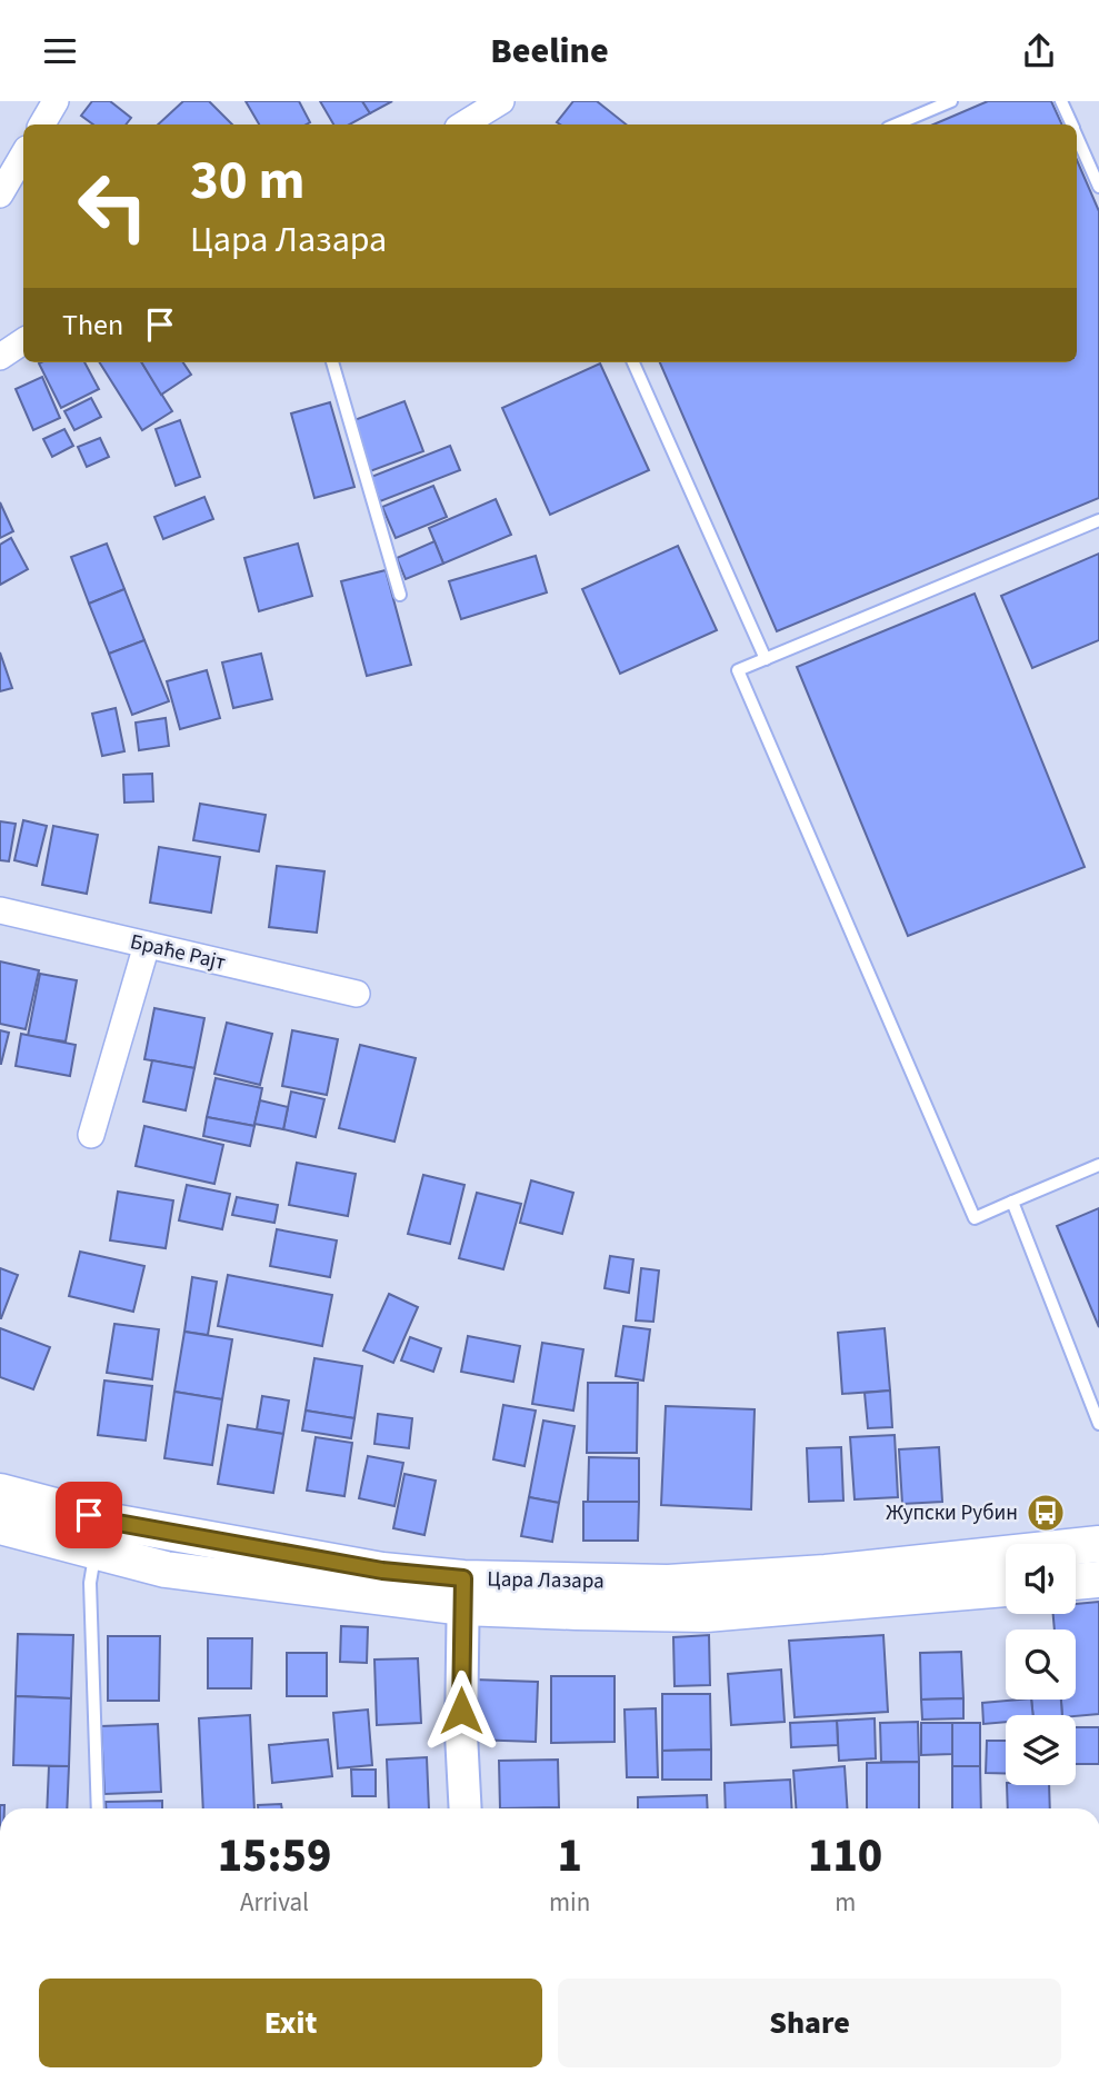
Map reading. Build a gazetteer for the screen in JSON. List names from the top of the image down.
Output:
{
  "streets": {
    "main road": ["Цара Лазара"],
    "street": ["Браће Рајт"]
  },
  "places": {
    "bus stop": ["Жупски Рубин"]
  },
  "page": {
    "header": "Beeline",
    "turn": ["30 m", "Цара Лазара"],
    "then": "Then",
    "eta": [
      "15:59",
      "Arrival",
      "1",
      "min",
      "110",
      "m"
    ],
    "buttons": ["Exit", "Share"]
  }
}
